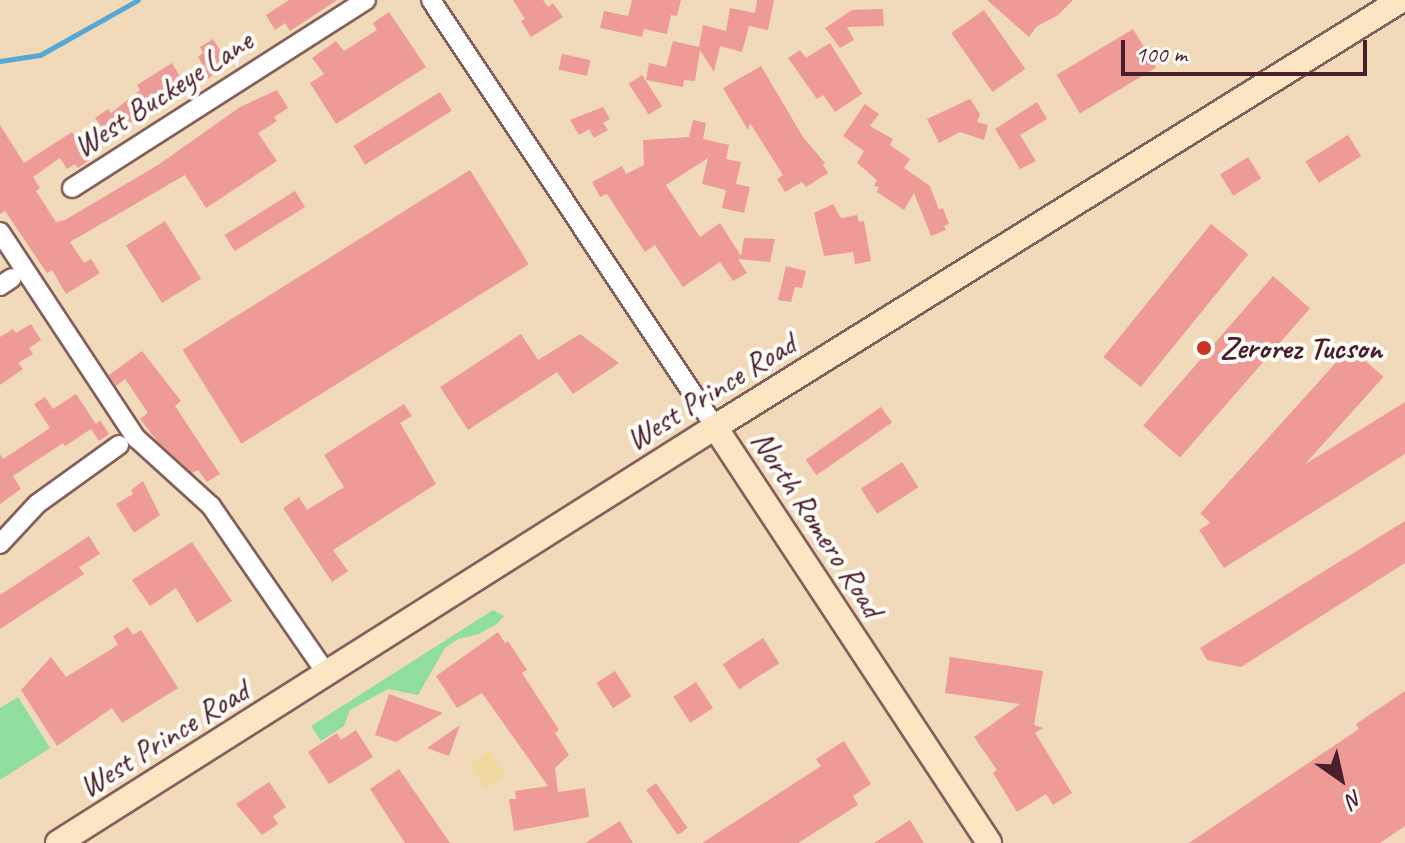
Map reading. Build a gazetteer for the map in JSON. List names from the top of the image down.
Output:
{
  "streets": {
    "main road": ["West Prince Road", "North Romero Road"],
    "street": ["West Buckeye Lane"]
  },
  "crossings": [
    ["West Prince Road", "North Romero Road"]
  ],
  "places": ["Zerorez Tucson"],
  "scale_bar": "100 m",
  "north": "bottom right"
}
